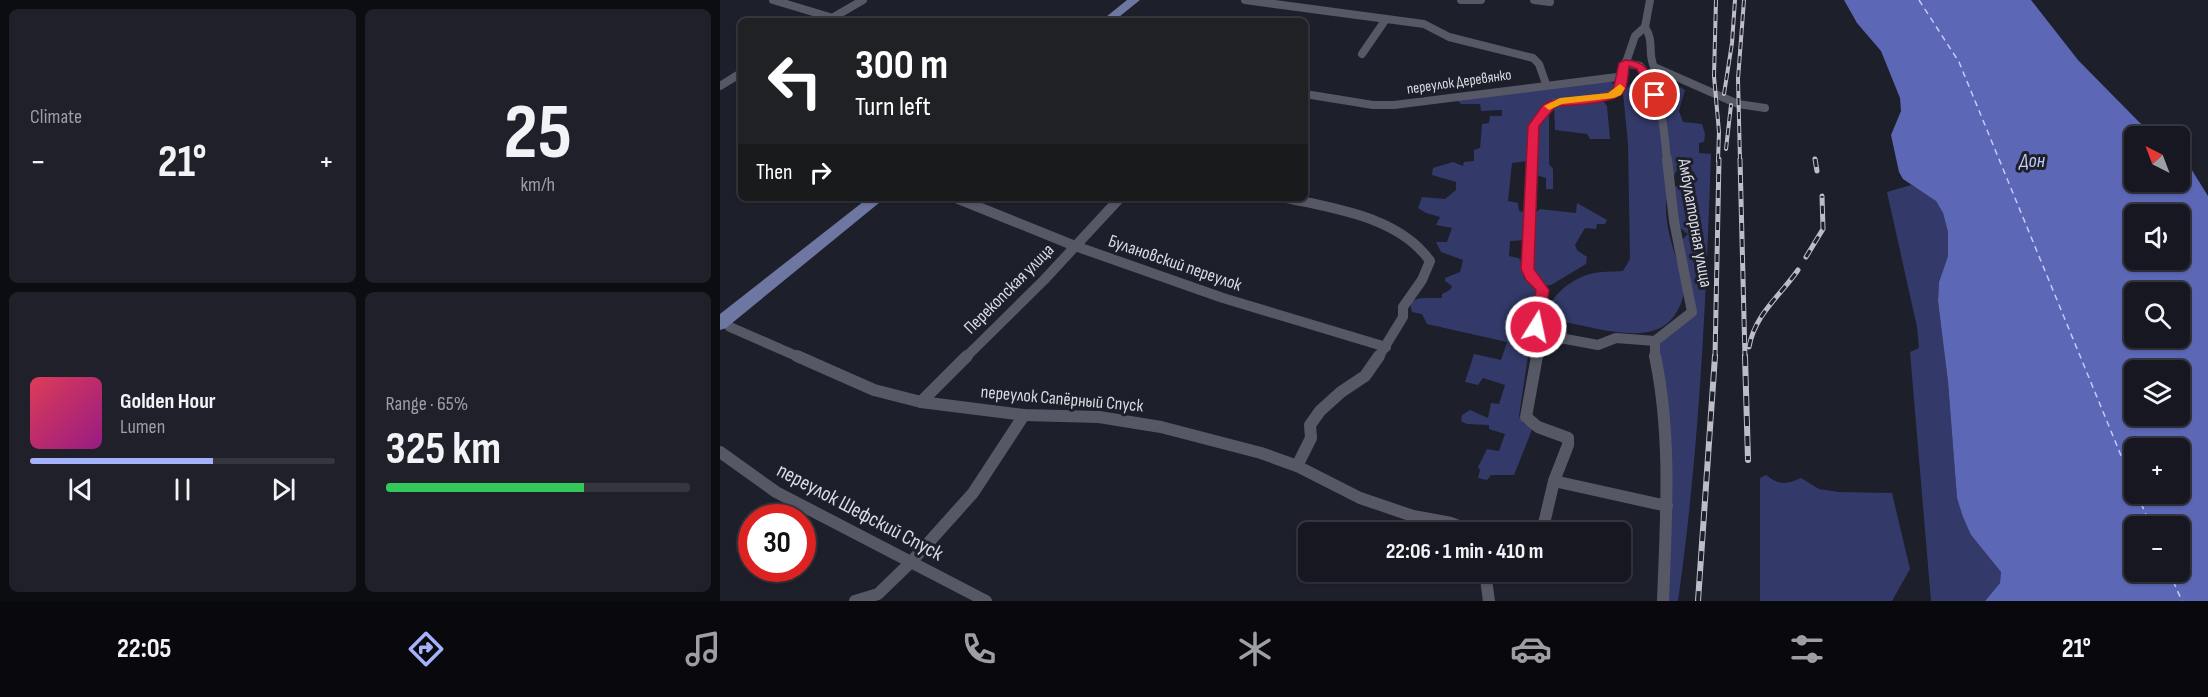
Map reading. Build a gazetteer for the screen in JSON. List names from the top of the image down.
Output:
{
  "streets": {
    "street": [
      "переулок Деревянко",
      "Амбулаторная улица",
      "Булановский переулок",
      "Перекопская улица",
      "переулок Сапёрный Спуск",
      "переулок Шефский Спуск"
    ]
  },
  "crossings": [
    ["переулок Деревянко", "Амбулаторная улица"],
    ["Булановский переулок", "Перекопская улица"],
    ["Перекопская улица", "переулок Сапёрный Спуск"]
  ],
  "water": ["Дон"],
  "north": "top left",
  "page": {
    "tile": [
      "Climate",
      ["25", "km/h"],
      ["Range · 65%", "325 km"]
    ],
    "turn": ["300 m", "Turn left"],
    "map_buttons": ["+", "−"],
    "heat": ["−", "21°", "+"],
    "then": "Then",
    "song": ["Golden Hour", "Lumen"],
    "limit": "30",
    "trip": "22:06 · 1 min · 410 m",
    "tabs": ["22:05", "21°"]
  }
}
